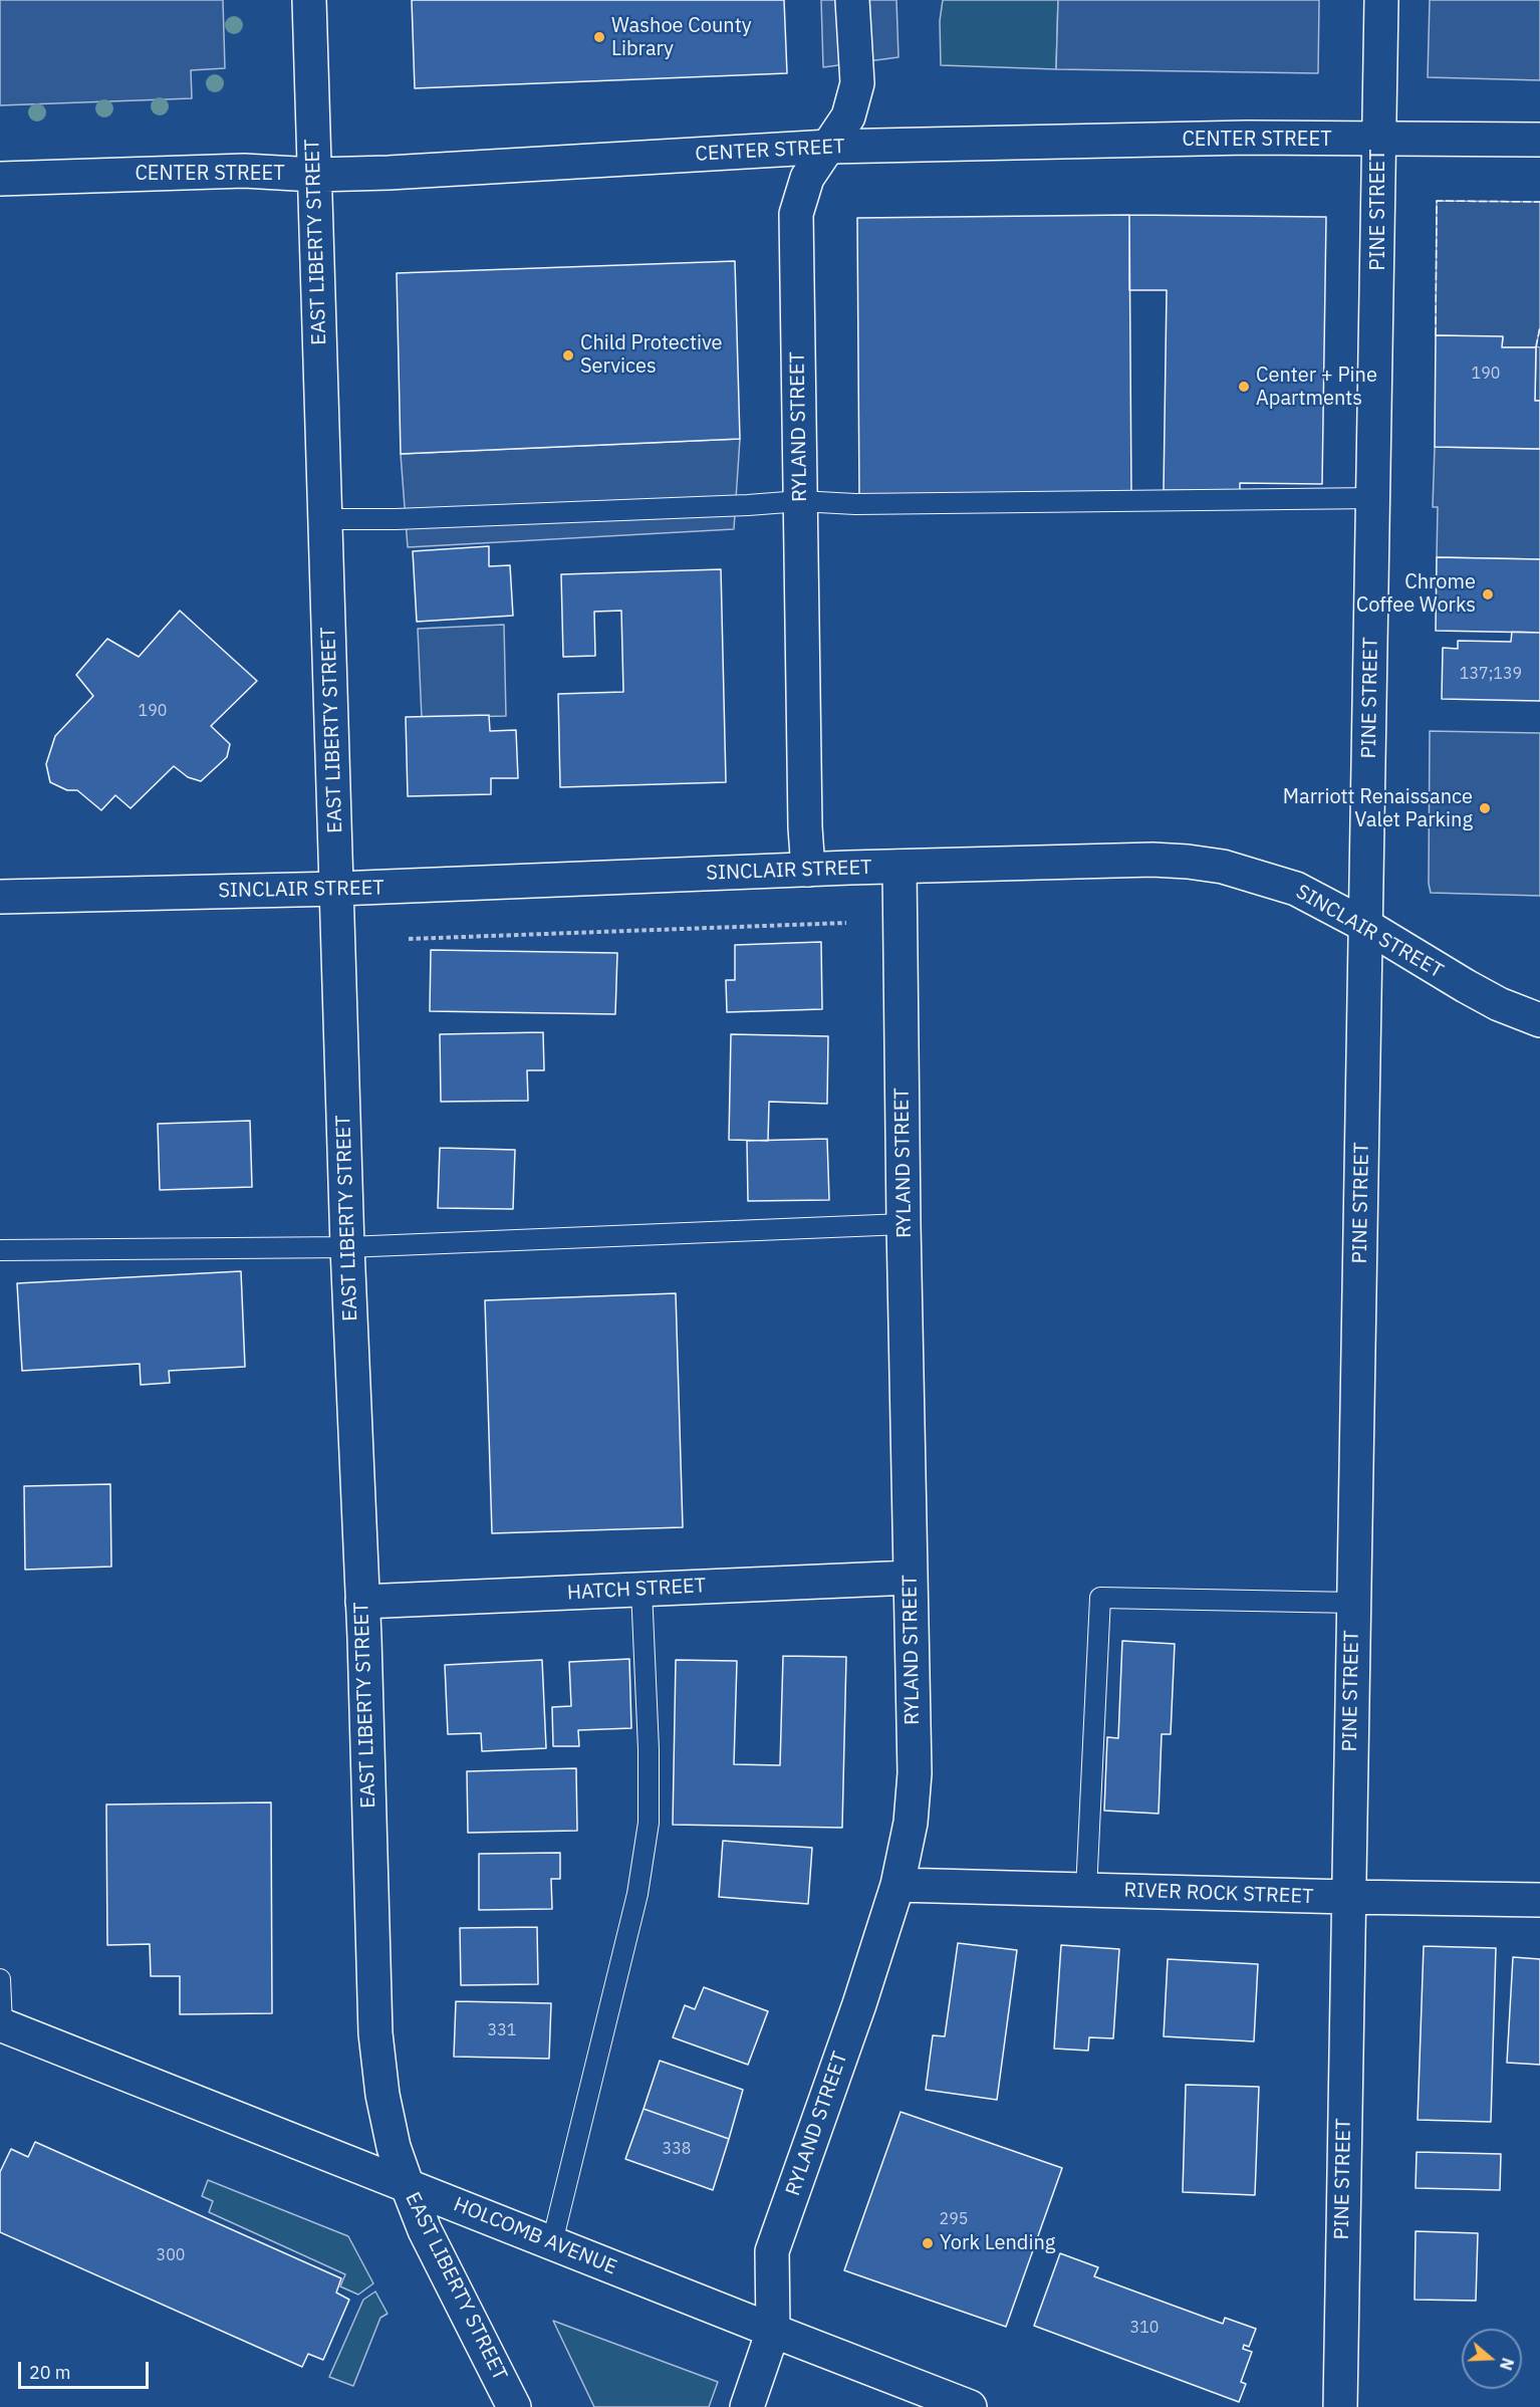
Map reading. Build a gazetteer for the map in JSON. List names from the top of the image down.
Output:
{
  "streets": {
    "street": [
      "CENTER STREET",
      "PINE STREET",
      "EAST LIBERTY STREET",
      "RYLAND STREET",
      "SINCLAIR STREET",
      "HATCH STREET",
      "RIVER ROCK STREET",
      "HOLCOMB AVENUE"
    ]
  },
  "crossings": [
    ["CENTER STREET", "PINE STREET"],
    ["CENTER STREET", "EAST LIBERTY STREET"],
    ["CENTER STREET", "RYLAND STREET"],
    ["PINE STREET", "SINCLAIR STREET"],
    ["PINE STREET", "RIVER ROCK STREET"],
    ["EAST LIBERTY STREET", "SINCLAIR STREET"],
    ["EAST LIBERTY STREET", "HATCH STREET"],
    ["EAST LIBERTY STREET", "HOLCOMB AVENUE"],
    ["RYLAND STREET", "SINCLAIR STREET"],
    ["RYLAND STREET", "HATCH STREET"],
    ["RYLAND STREET", "RIVER ROCK STREET"],
    ["RYLAND STREET", "HOLCOMB AVENUE"]
  ],
  "places": [
    "Washoe County Library",
    "Child Protective Services",
    "Center + Pine Apartments",
    "Chrome Coffee Works",
    "Marriott Renaissance Valet Parking",
    "York Lending"
  ],
  "house_numbers": [
    "190",
    "137;139",
    "190",
    "331",
    "338",
    "295",
    "300",
    "310"
  ],
  "scale_bar": "20 m",
  "north": "right"
}
